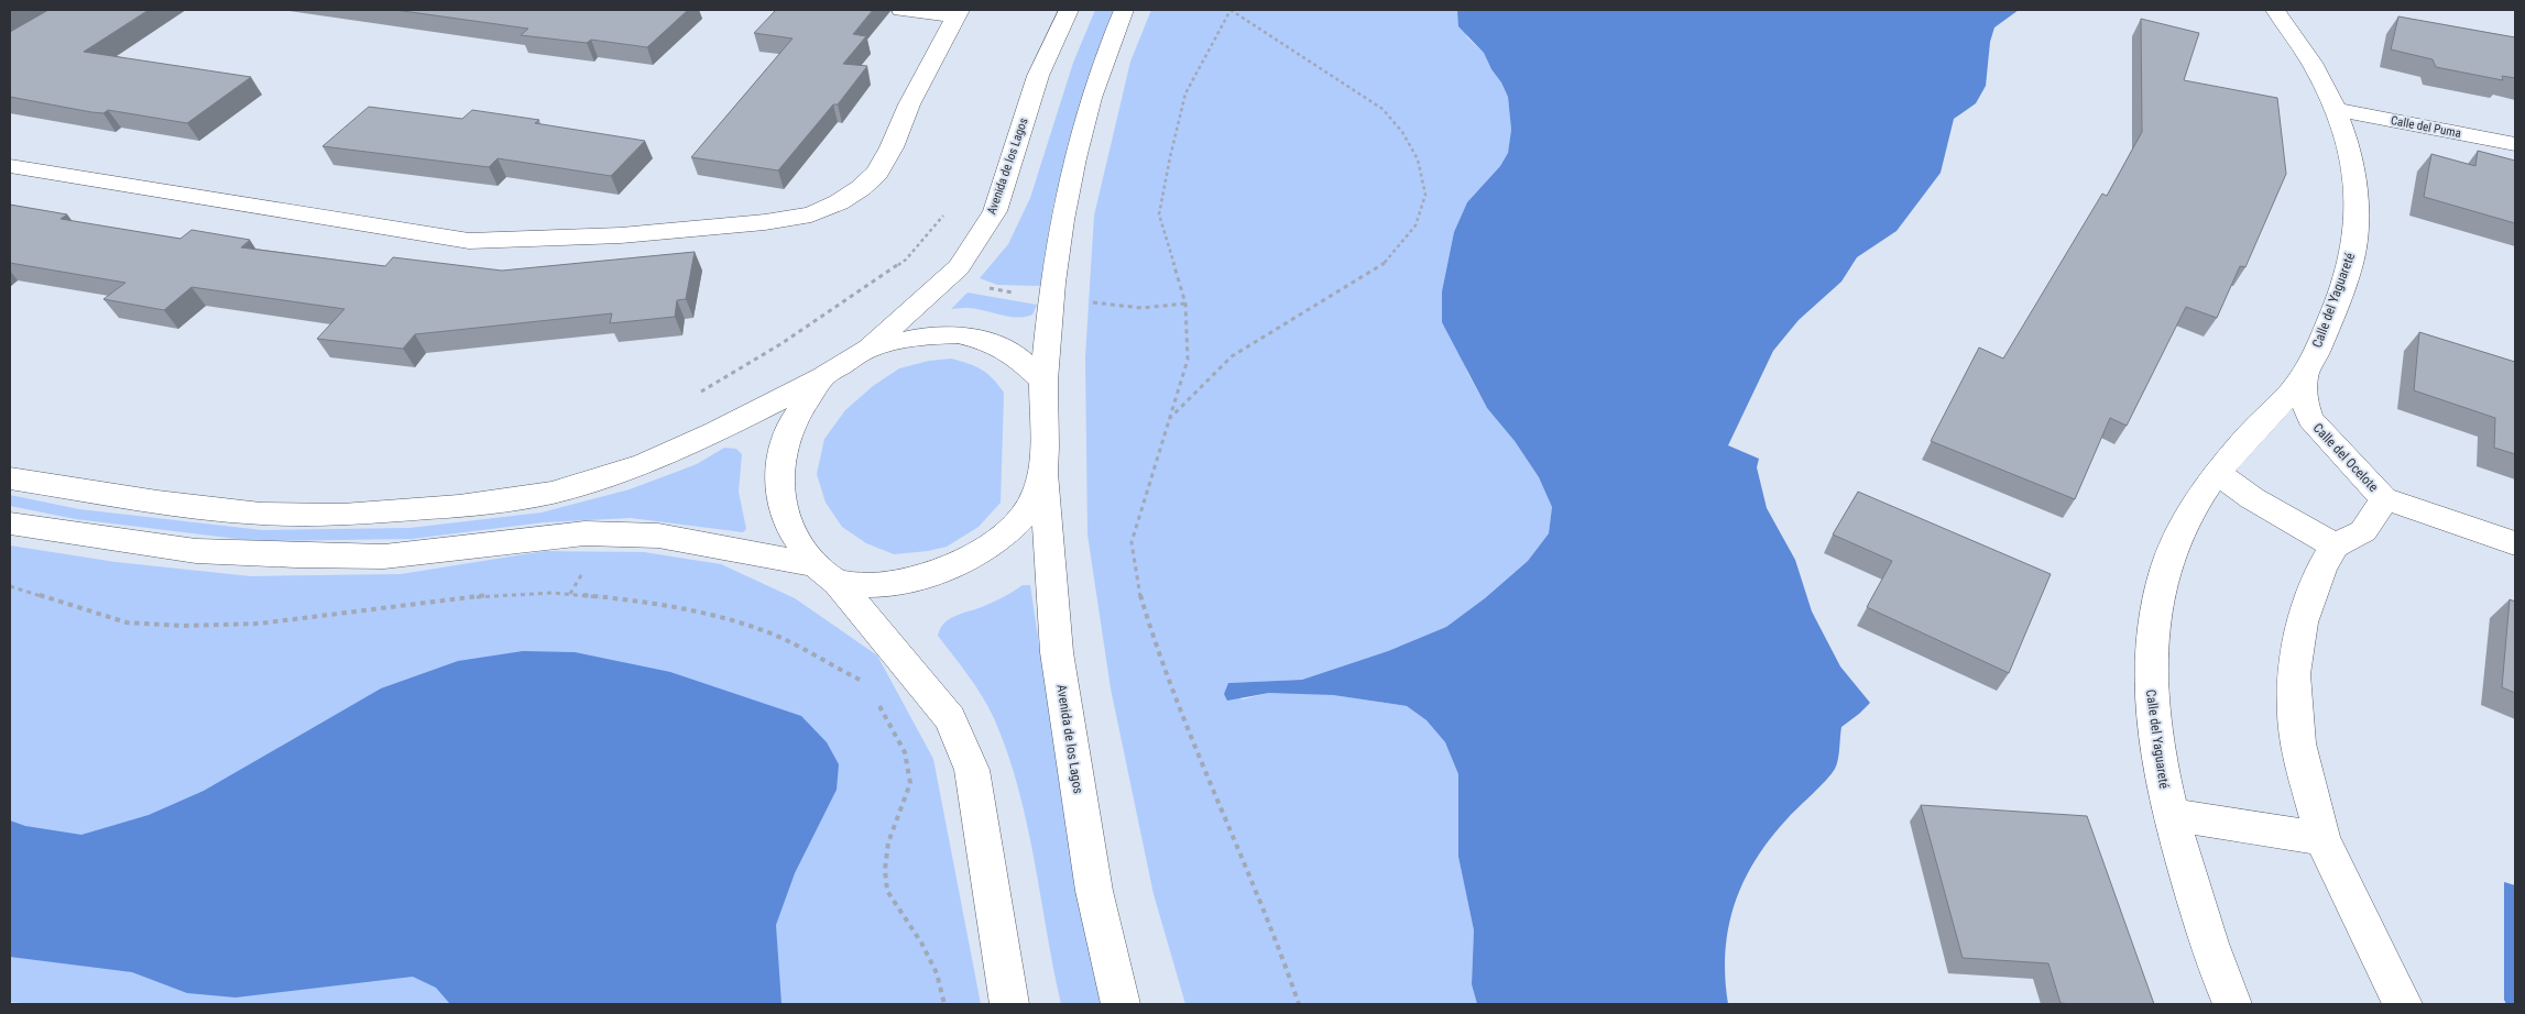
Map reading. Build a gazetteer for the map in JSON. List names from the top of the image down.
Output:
{
  "streets": {
    "street": [
      "Calle del Puma",
      "Avenida de los Lagos",
      "Calle del Yaguareté",
      "Calle del Ocelote"
    ]
  },
  "crossings": [
    ["Calle del Puma", "Calle del Yaguareté"],
    ["Calle del Yaguareté", "Calle del Ocelote"]
  ]
}
